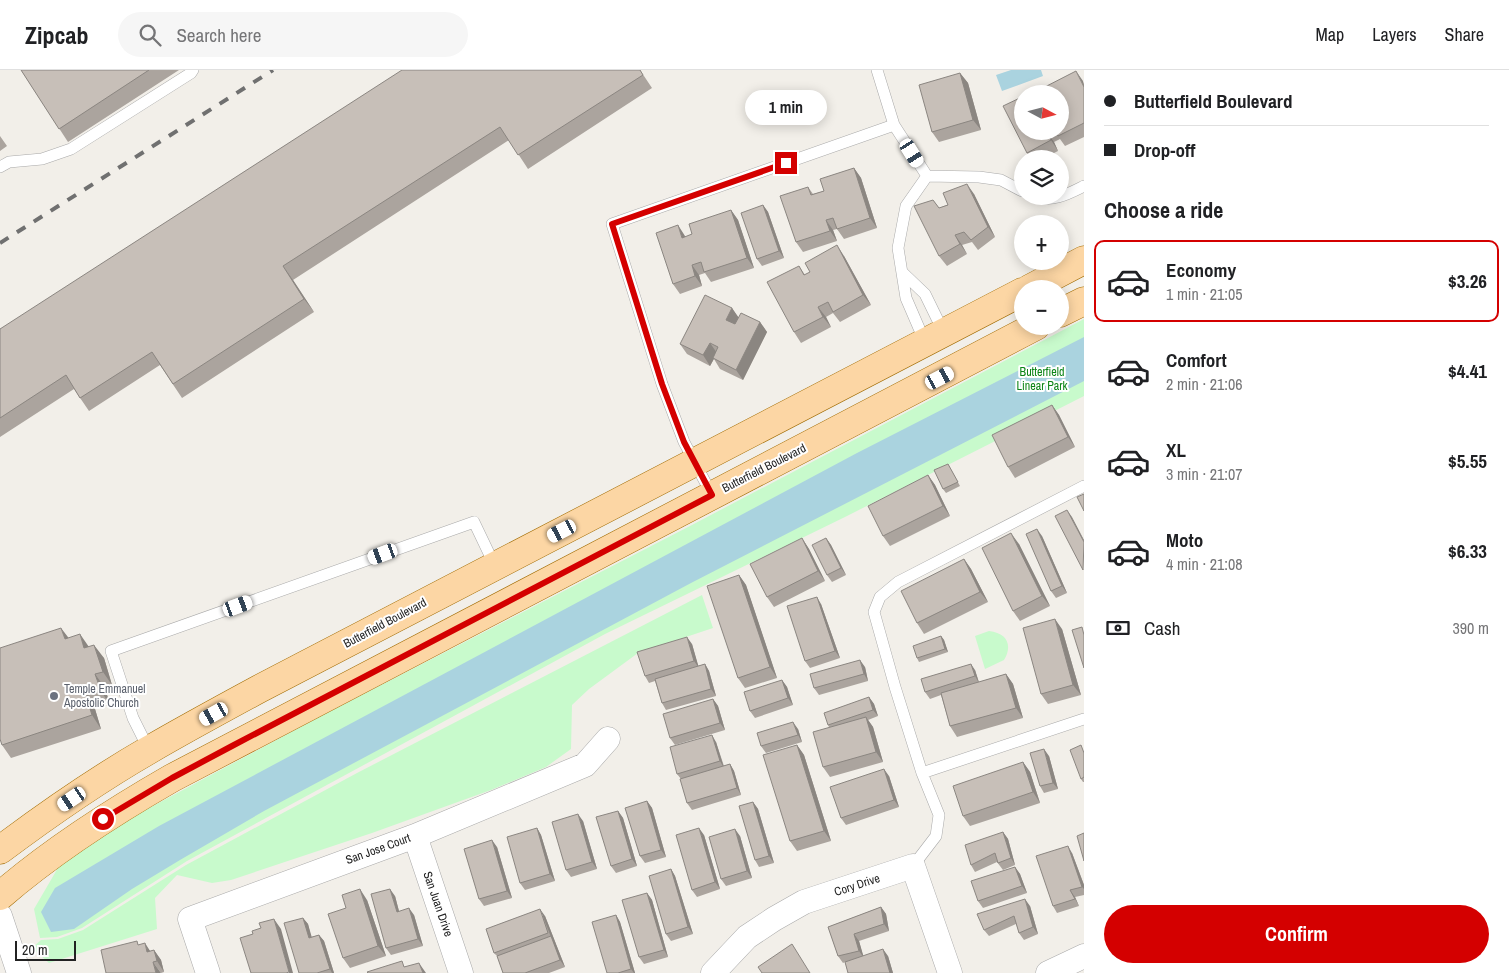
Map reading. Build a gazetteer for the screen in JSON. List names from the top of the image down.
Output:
{
  "streets": {
    "main road": ["Butterfield Boulevard"],
    "street": ["San Jose Court", "Cory Drive", "San Juan Drive"]
  },
  "crossings": [
    ["San Jose Court", "San Juan Drive"]
  ],
  "parks": ["Butterfield Linear Park"],
  "places": ["Temple Emmanuel Apostolic Church"],
  "scale_bar": "20 m",
  "north": "right",
  "page": {
    "header": "Zipcab",
    "search": "Search here",
    "nav": ["Map", "Layers", "Share"],
    "banner": ["Butterfield Boulevard", "Drop-off"],
    "map_buttons": ["+", "−"],
    "bubble": "1 min",
    "heading": "Choose a ride",
    "list": [
      {
        "name": "Economy",
        "note": "1 min · 21:05",
        "value": "$3.26"
      },
      {
        "name": "Comfort",
        "note": "2 min · 21:06",
        "value": "$4.41"
      },
      {
        "name": "XL",
        "note": "3 min · 21:07",
        "value": "$5.55"
      },
      {
        "name": "Moto",
        "note": "4 min · 21:08",
        "value": "$6.33"
      }
    ],
    "pay": ["Cash", "390 m"],
    "buttons": "Confirm",
    "scale": "20 m"
  }
}
